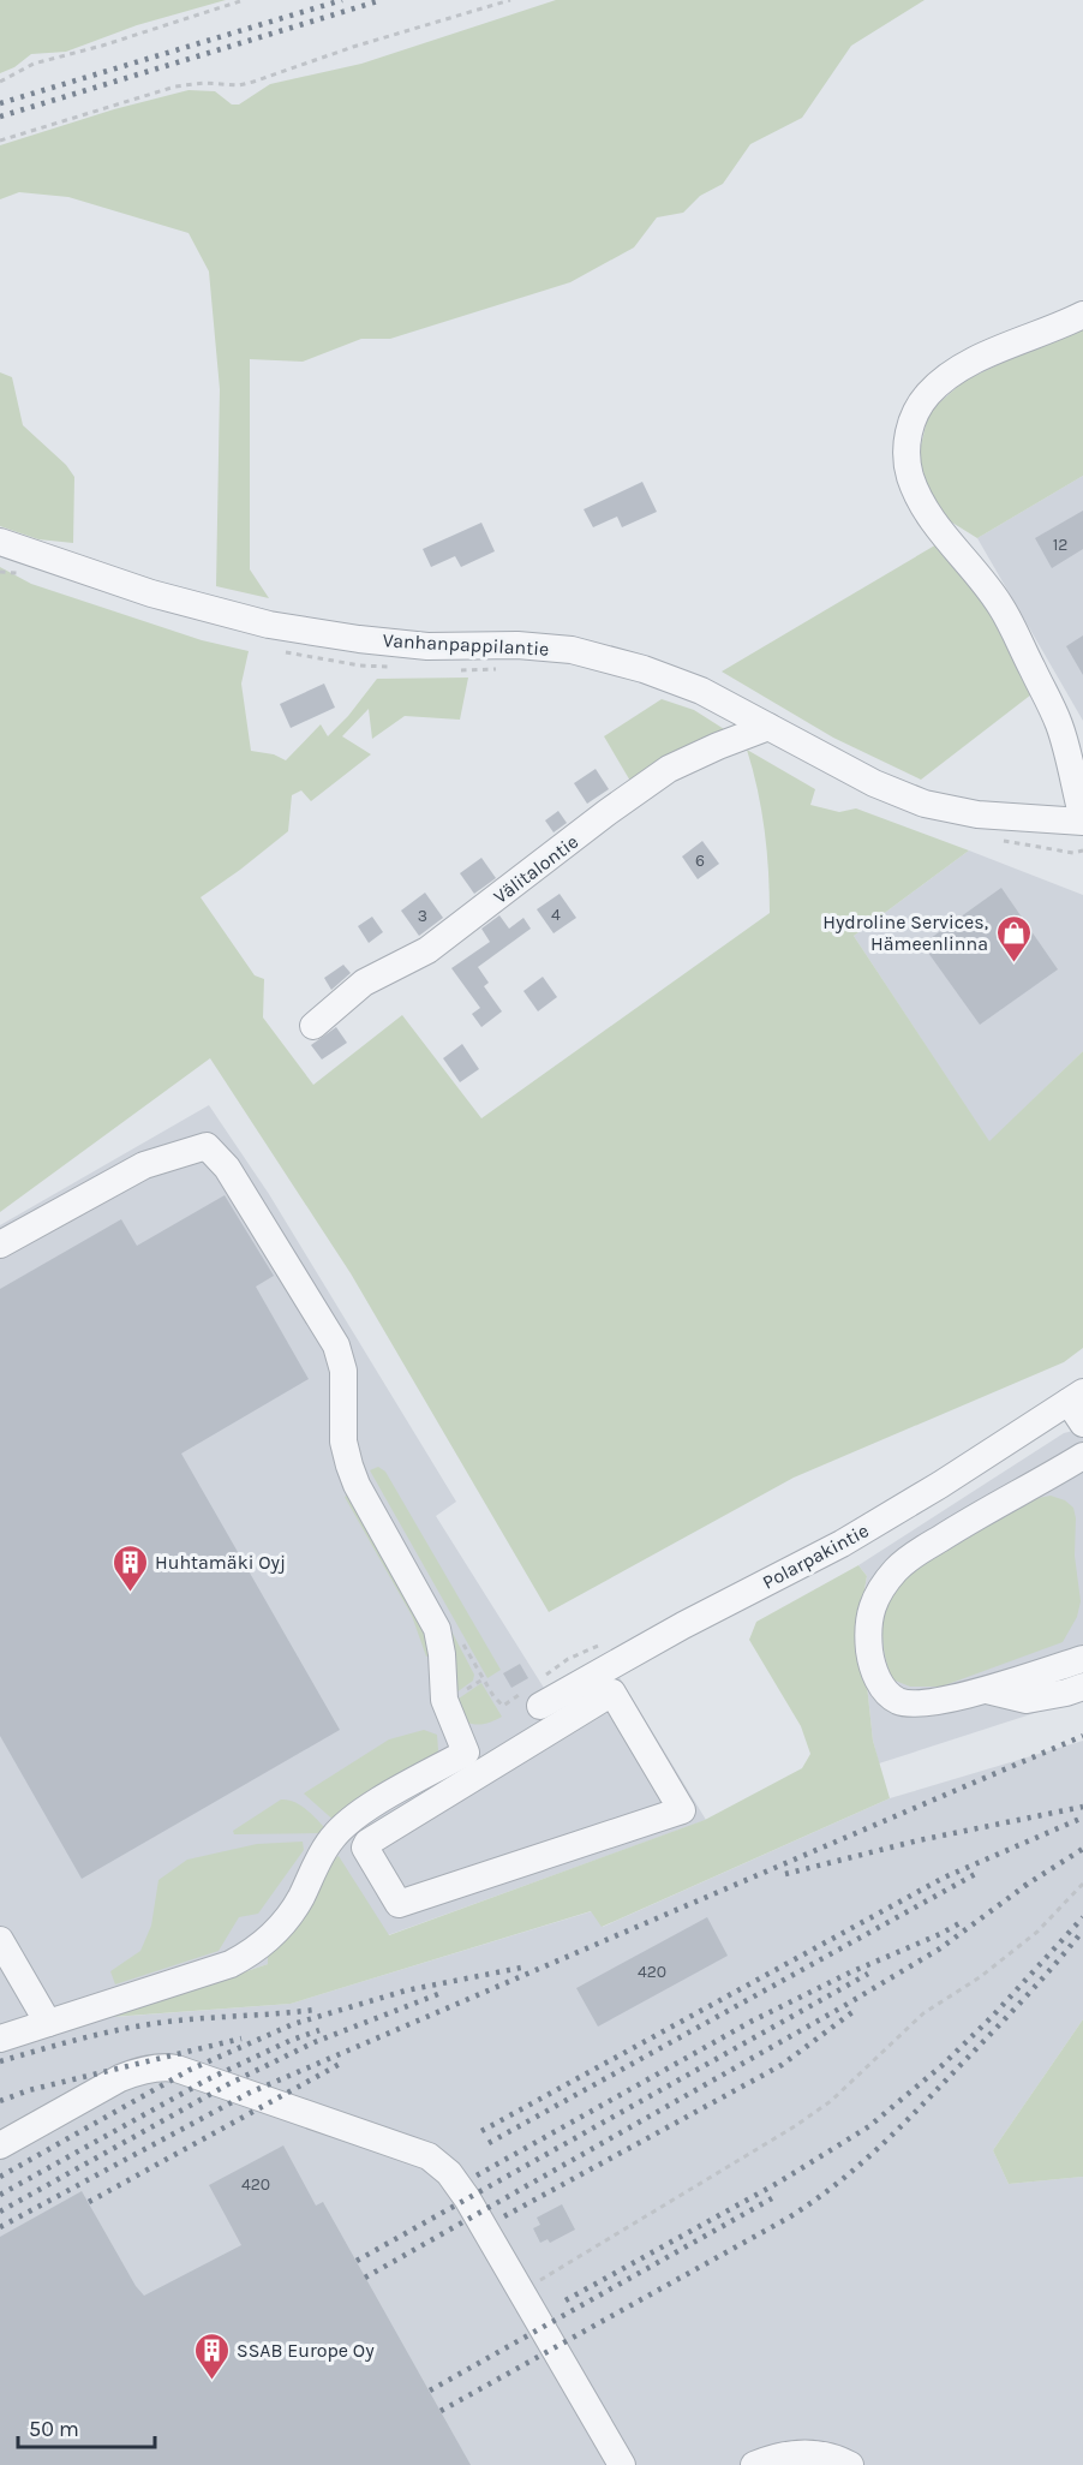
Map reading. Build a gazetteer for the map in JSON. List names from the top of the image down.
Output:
{
  "streets": {
    "street": ["Vanhanpappilantie", "Välitalontie", "Polarpakintie"]
  },
  "crossings": [
    ["Vanhanpappilantie", "Välitalontie"]
  ],
  "places": {
    "shop": ["Hydroline Services, Hämeenlinna"],
    "building": ["Huhtamäki Oyj", "SSAB Europe Oy"]
  },
  "house_numbers": [
    "12",
    "6",
    "4",
    "3",
    "420",
    "420"
  ],
  "scale_bar": "50 m"
}
